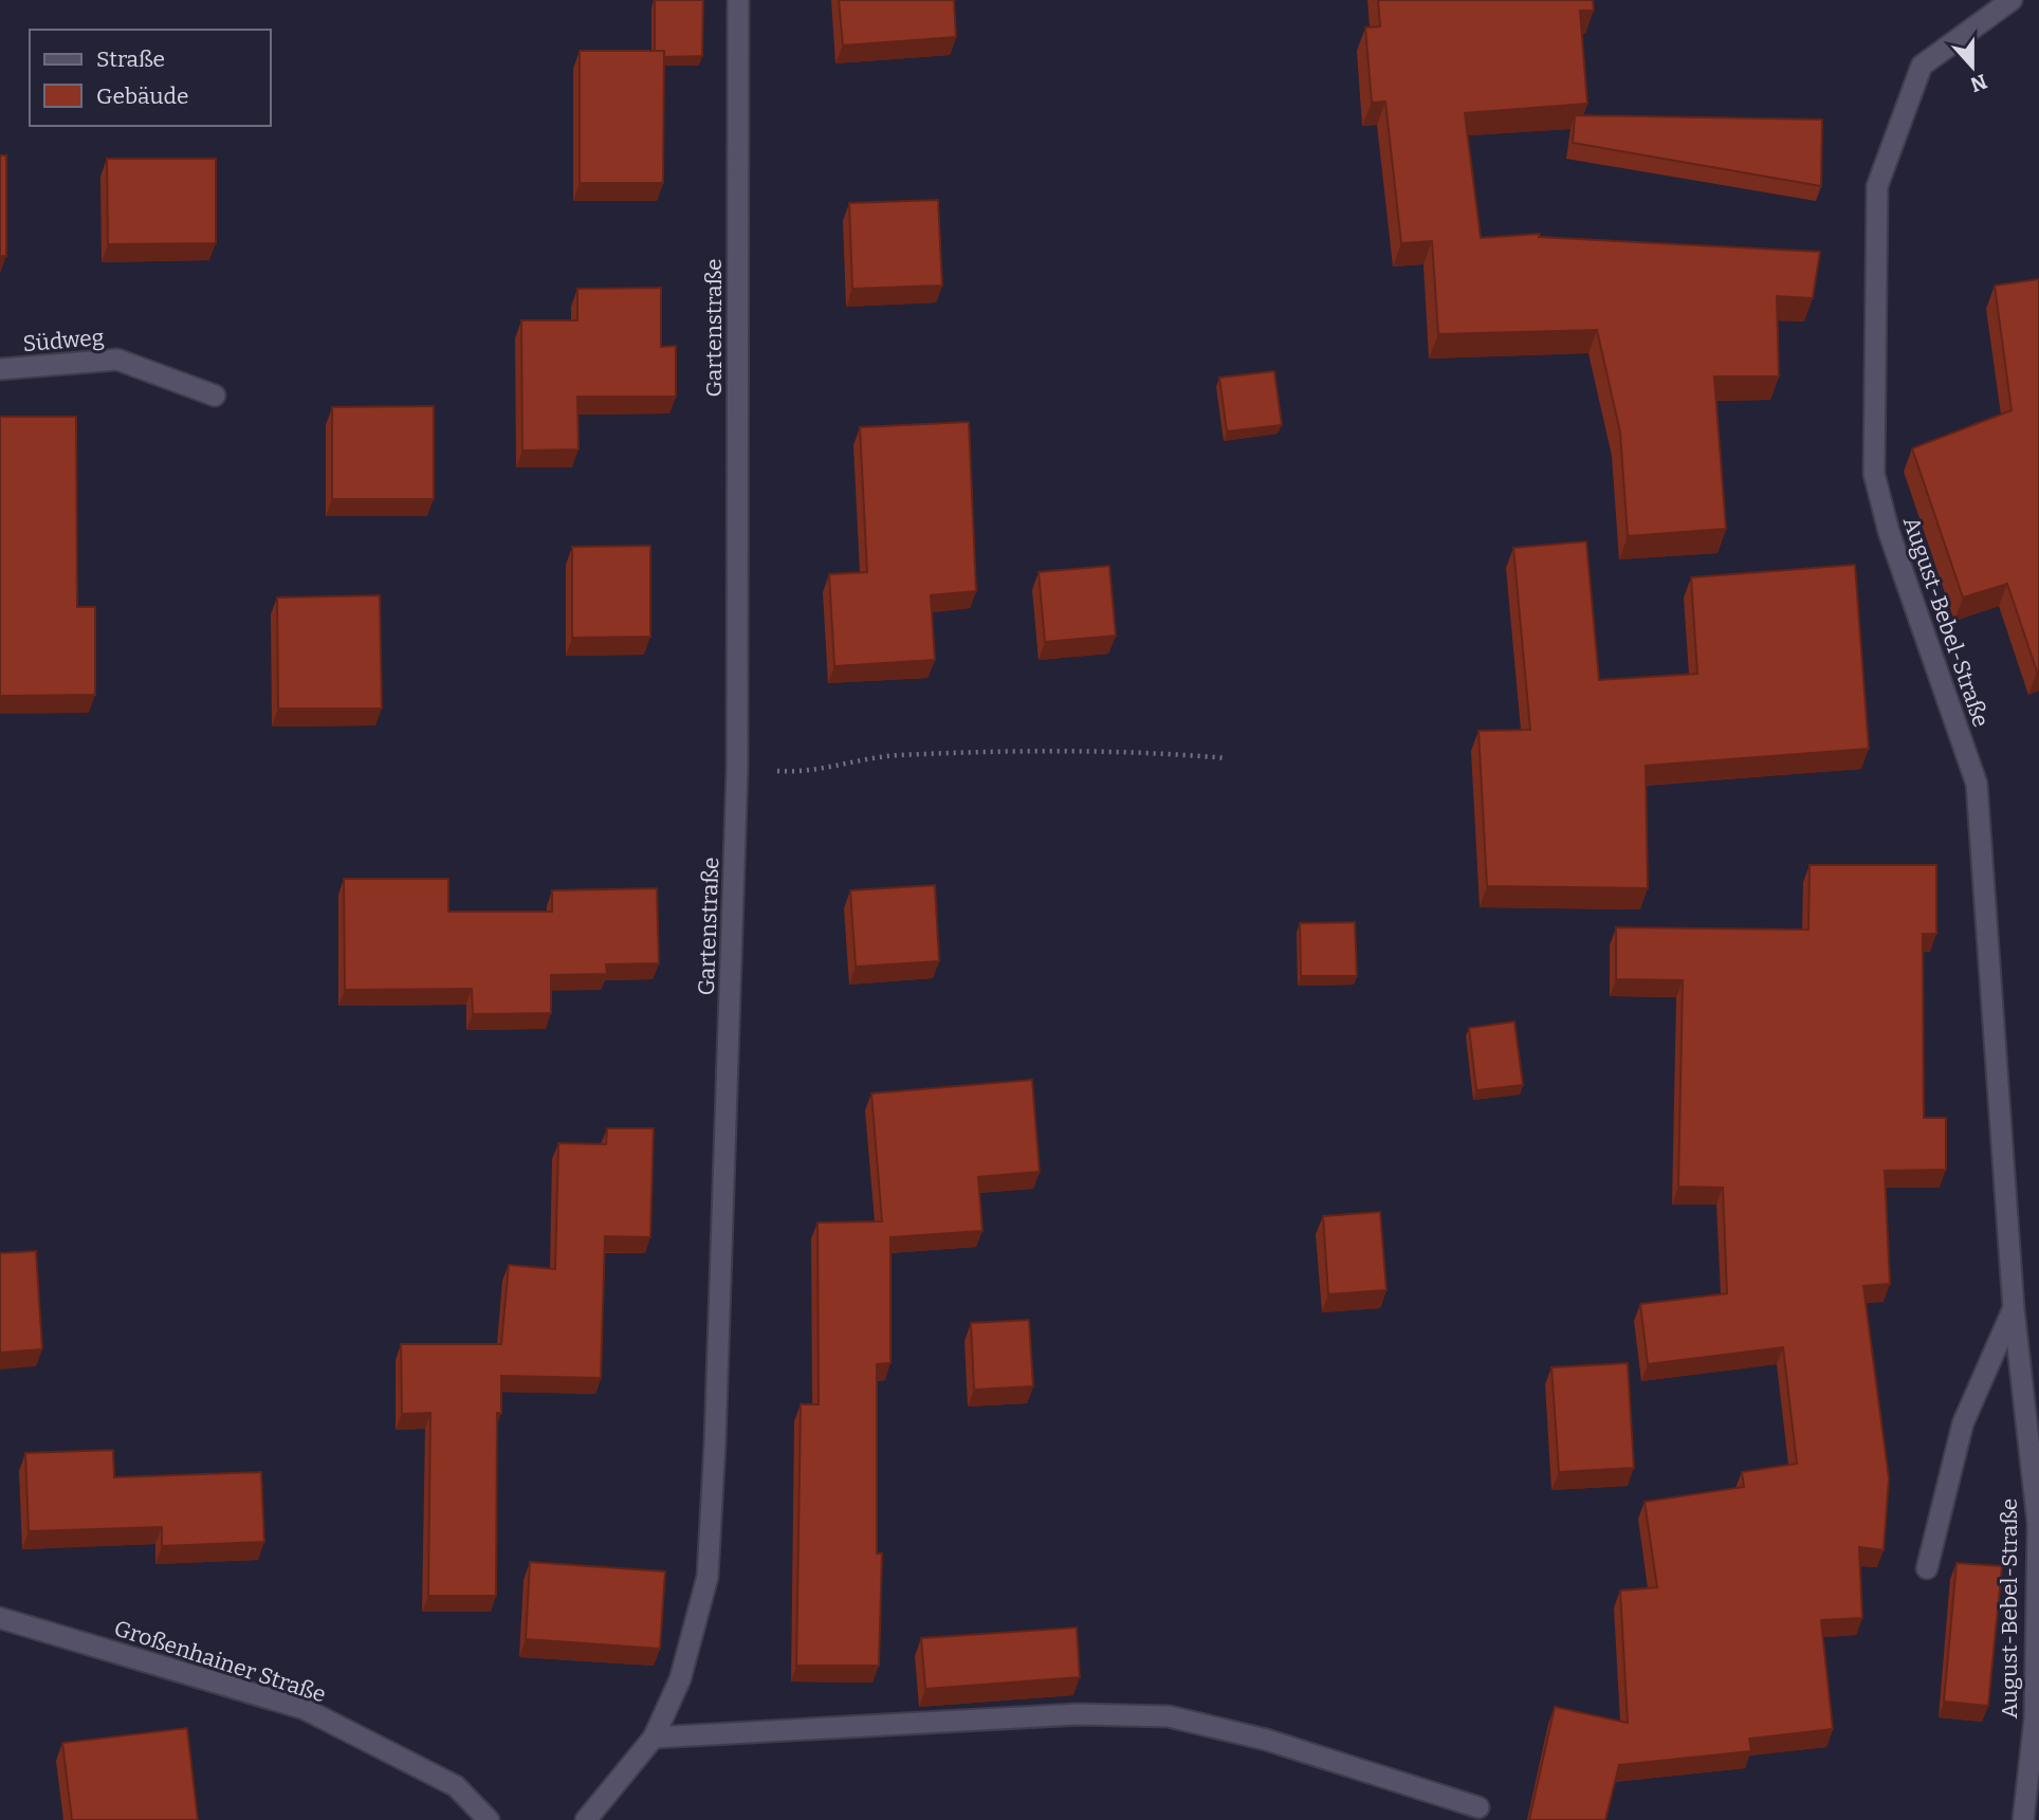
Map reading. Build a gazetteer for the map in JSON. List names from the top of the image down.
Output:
{
  "streets": {
    "street": [
      "Gartenstraße",
      "Südweg",
      "August-Bebel-Straße",
      "Großenhainer Straße"
    ]
  },
  "legend": ["Straße", "Gebäude"],
  "north": "bottom"
}
